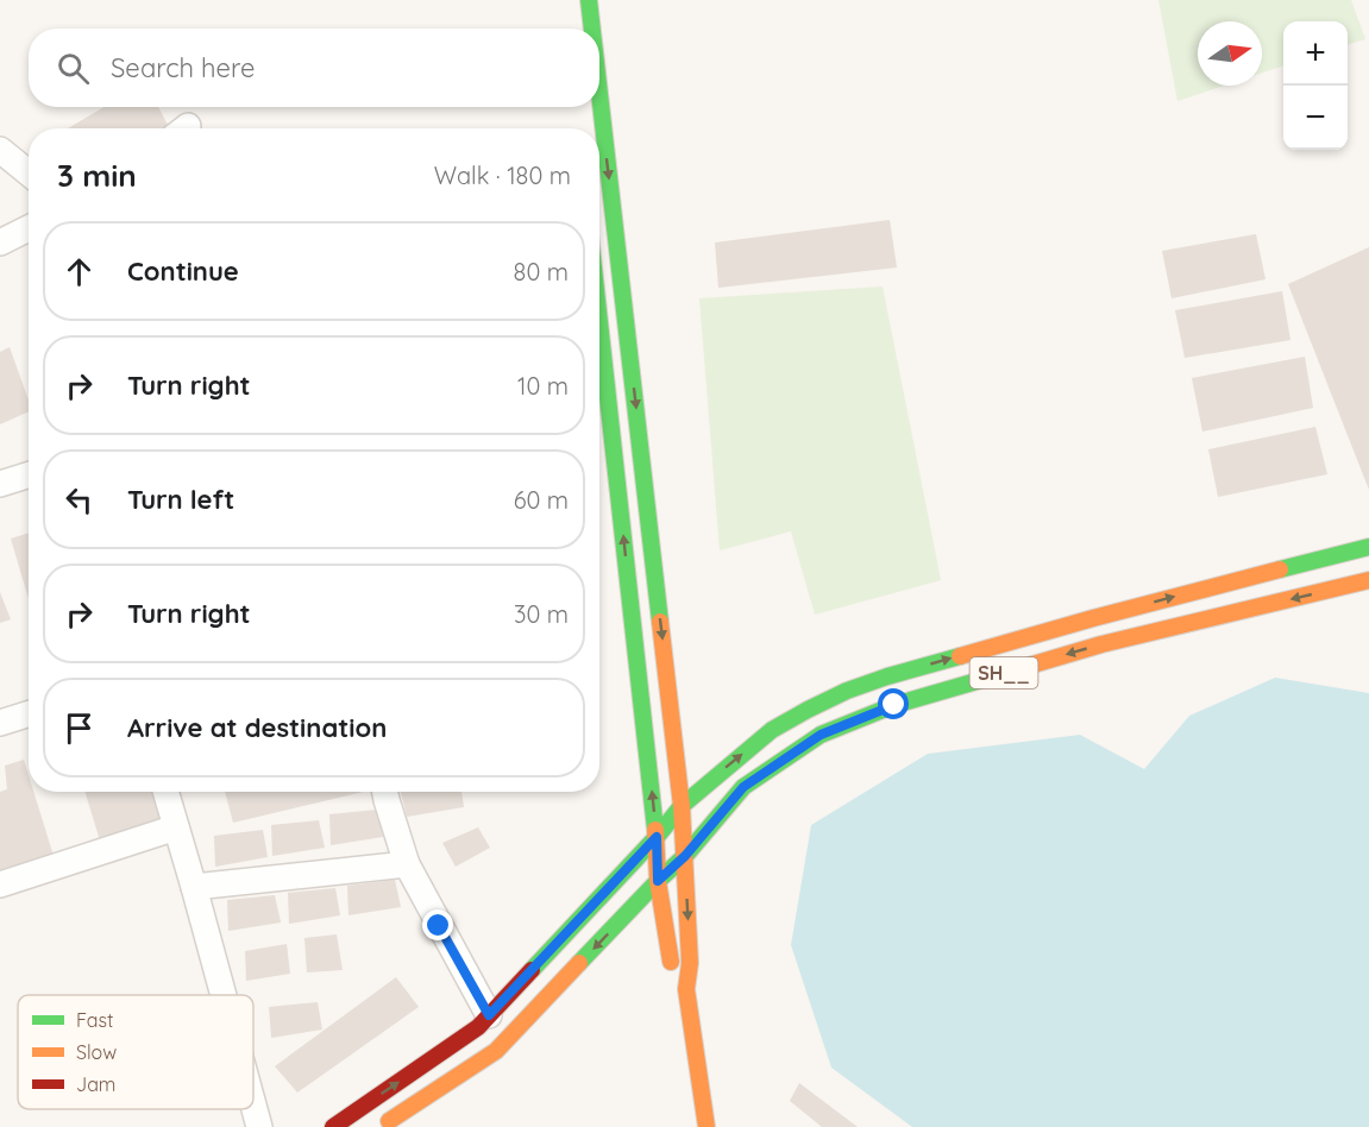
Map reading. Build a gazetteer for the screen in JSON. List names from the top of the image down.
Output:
{
  "streets": {
    "main road": ["SH__"]
  },
  "legend": ["Fast", "Slow", "Jam"],
  "north": "right",
  "page": {
    "map_buttons": ["+", "−"],
    "search": "Search here",
    "heading": ["3 min", "Walk · 180 m"],
    "list": [
      ["Continue", "80 m"],
      ["Turn right", "10 m"],
      ["Turn left", "60 m"],
      ["Turn right", "30 m"],
      "Arrive at destination"
    ]
  }
}
